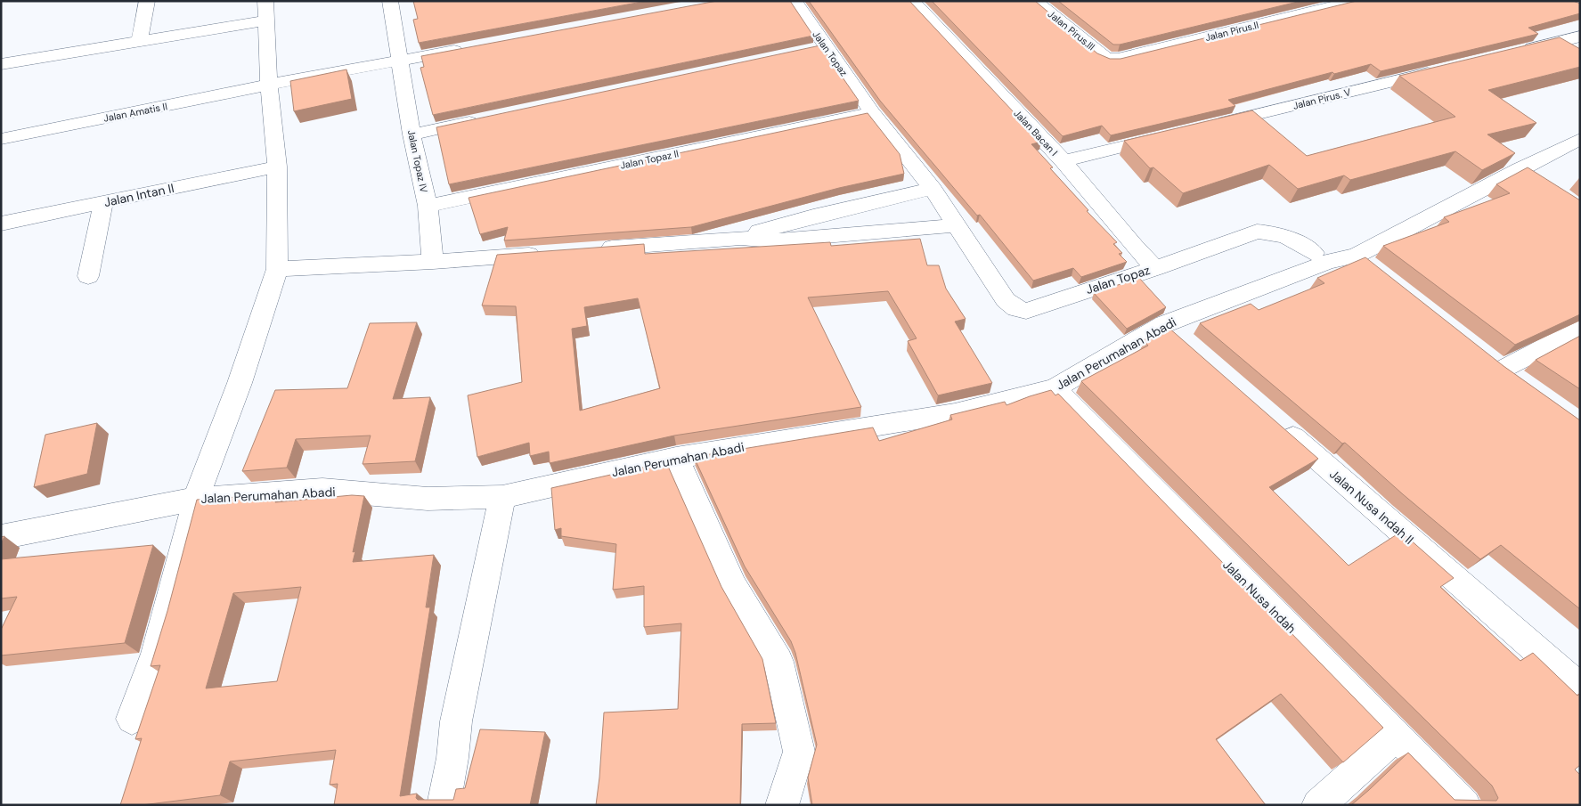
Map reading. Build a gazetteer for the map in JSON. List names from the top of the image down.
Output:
{
  "streets": {
    "street": [
      "Jalan Pirus.III",
      "Jalan Pirus.II",
      "Jalan Topaz",
      "Jalan Pirus. V",
      "Jalan Amatis II",
      "Jalan Bacan I",
      "Jalan Topaz II",
      "Jalan Topaz IV",
      "Jalan Intan II",
      "Jalan Perumahan Abadi",
      "Jalan Nusa Indah II",
      "Jalan Nusa Indah"
    ]
  },
  "crossings": [
    ["Jalan Pirus.III", "Jalan Pirus.II"],
    ["Jalan Topaz", "Jalan Bacan I"],
    ["Jalan Topaz", "Jalan Topaz II"],
    ["Jalan Topaz", "Jalan Perumahan Abadi"],
    ["Jalan Topaz II", "Jalan Topaz IV"],
    ["Jalan Perumahan Abadi", "Jalan Nusa Indah"]
  ]
}
